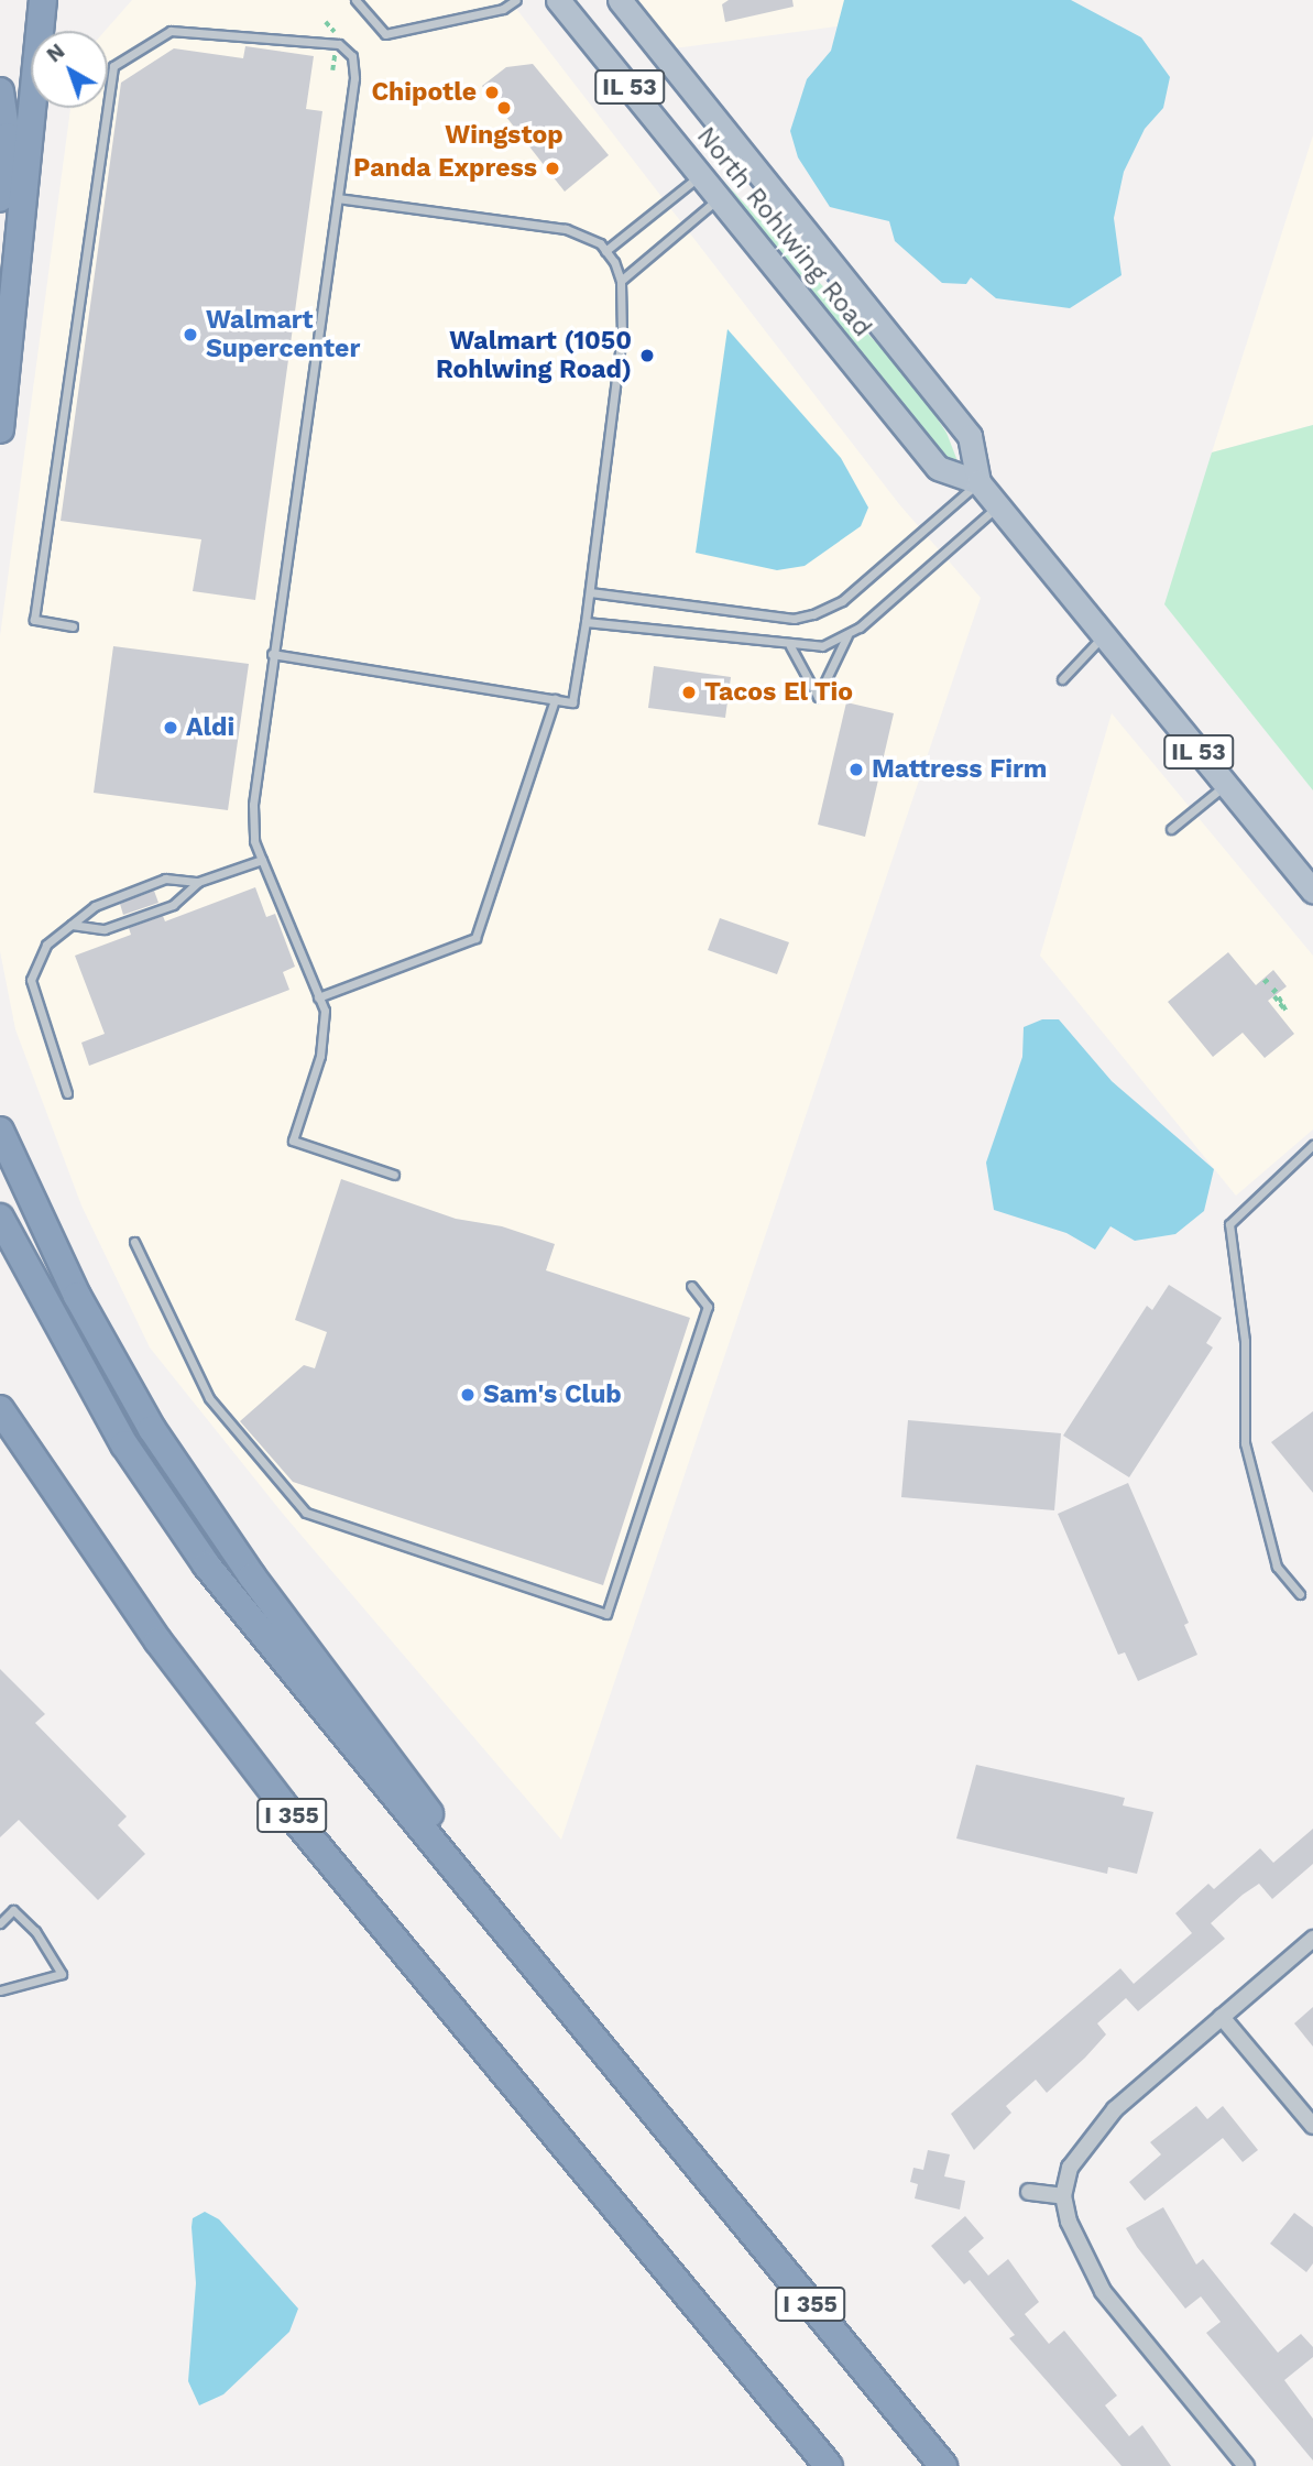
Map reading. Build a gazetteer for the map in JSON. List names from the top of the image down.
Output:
{
  "streets": {
    "highway": ["I 355"],
    "main road": ["IL 53", "North Rohlwing Road"]
  },
  "places": [
    "Chipotle",
    "Wingstop",
    "Panda Express",
    "Walmart Supercenter",
    "Walmart (1050 Rohlwing Road)",
    "Tacos El Tio",
    "Aldi",
    "Mattress Firm",
    "Sam's Club"
  ],
  "north": "top left"
}
